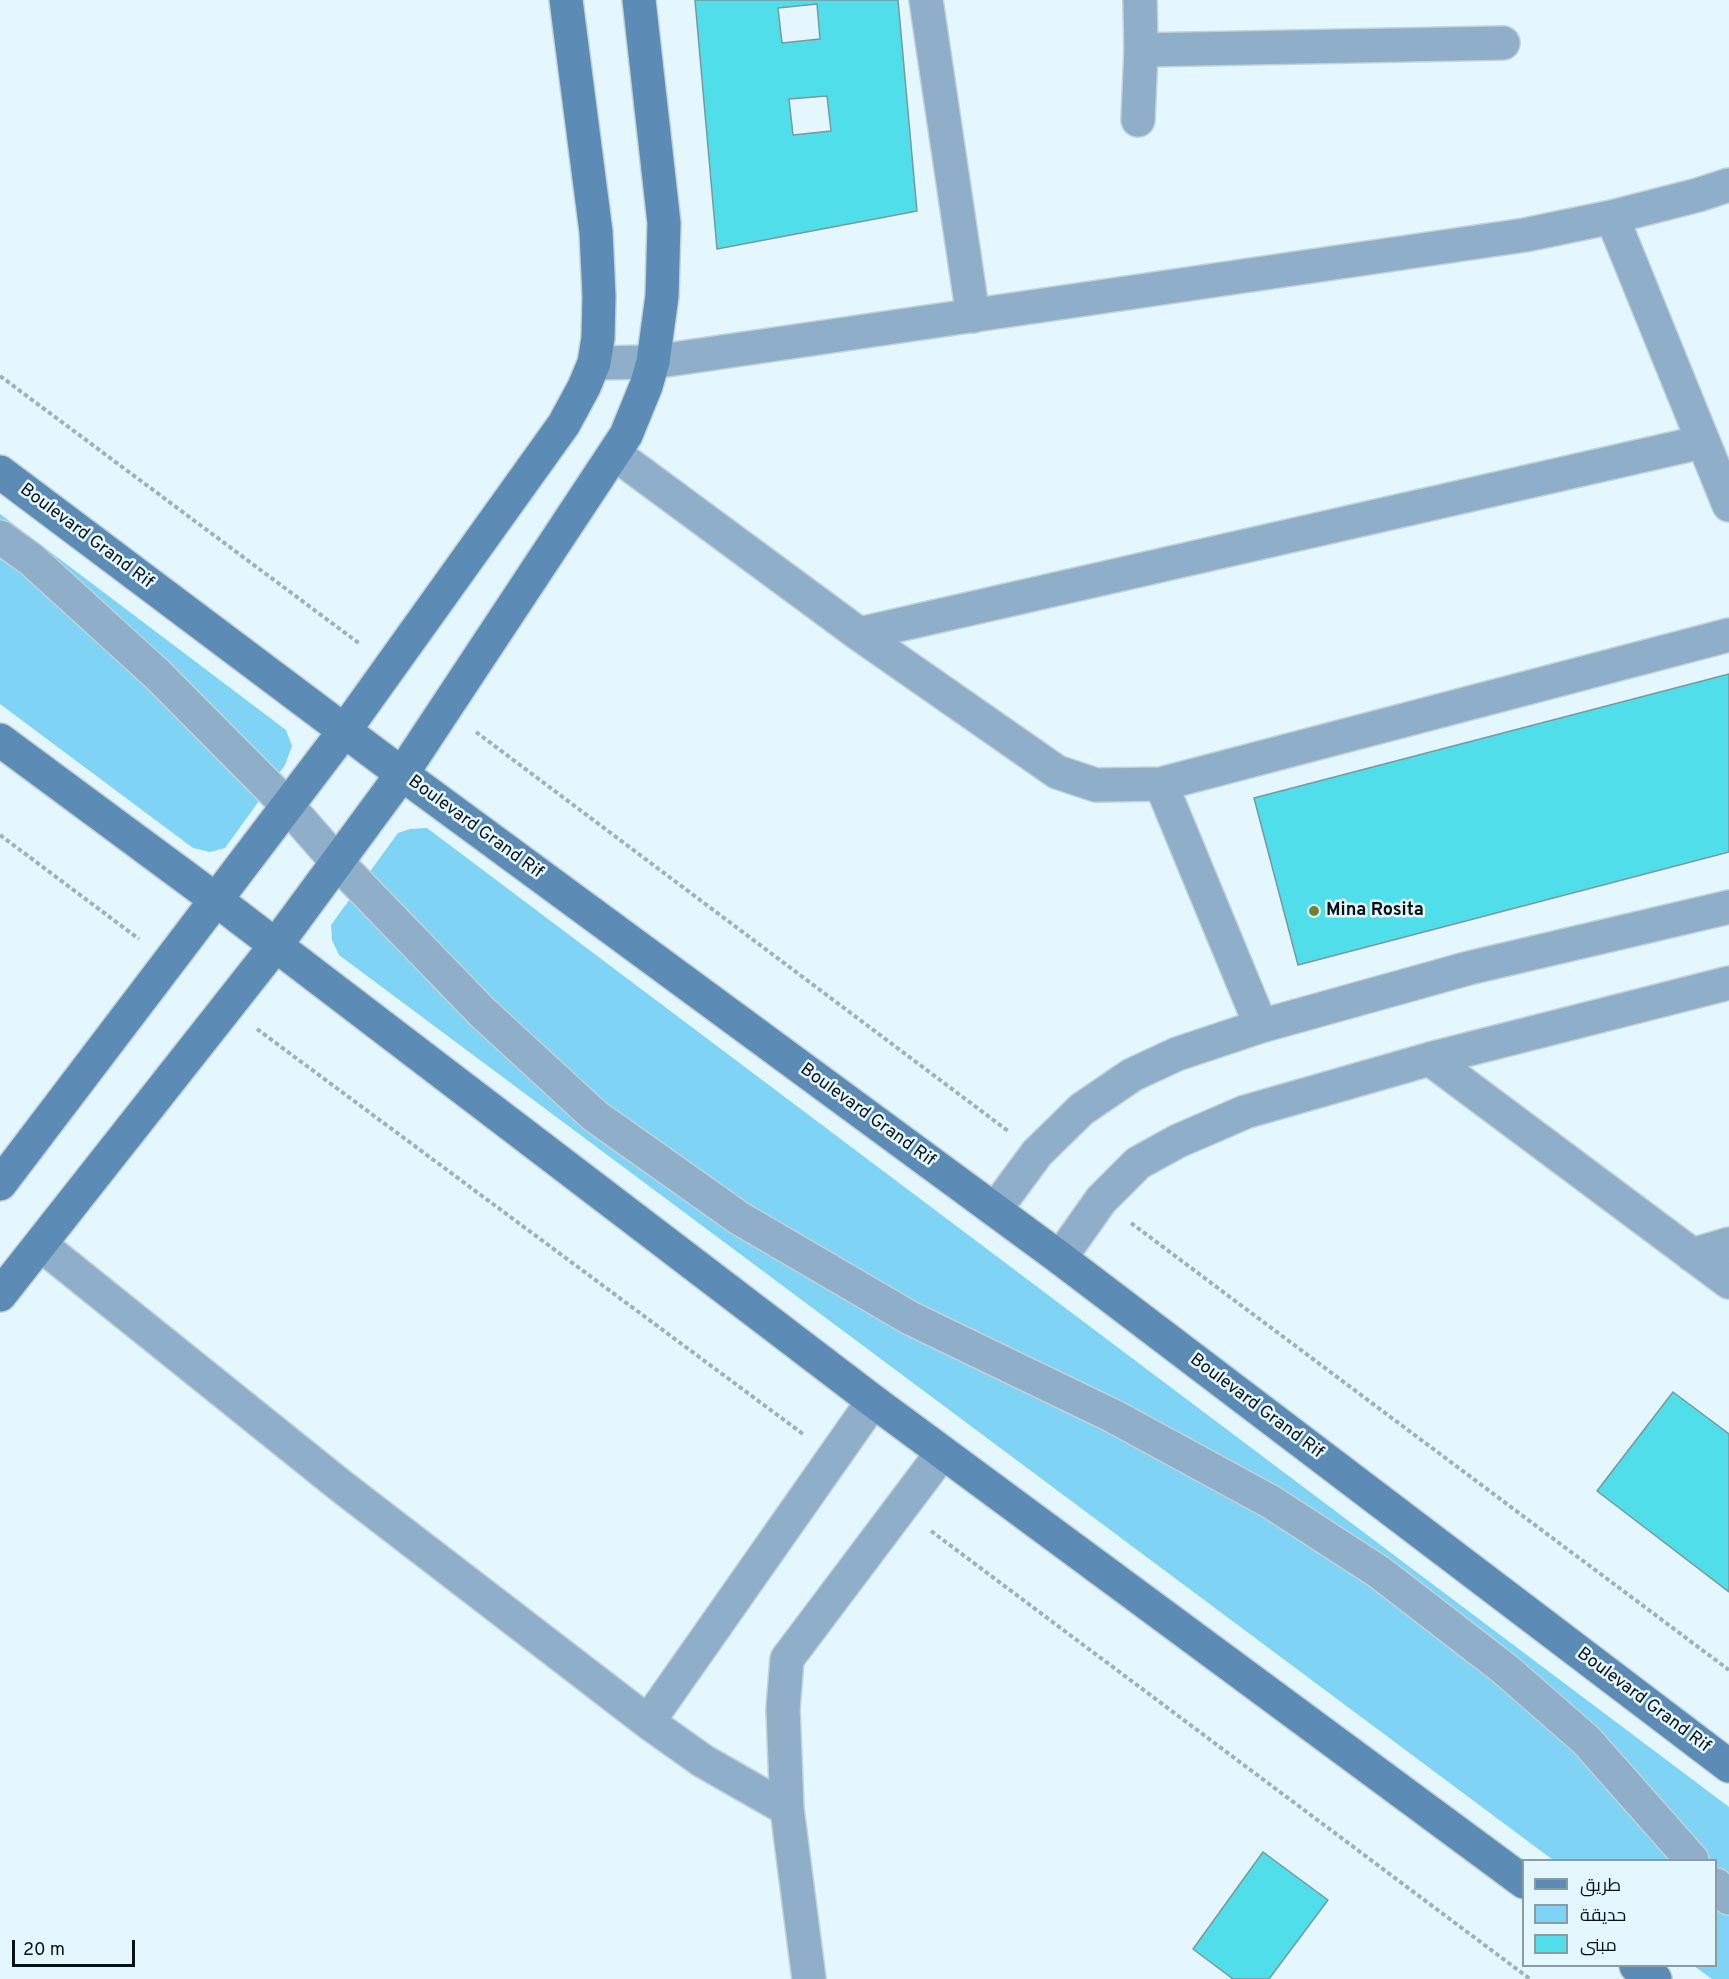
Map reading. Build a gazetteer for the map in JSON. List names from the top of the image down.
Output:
{
  "streets": {
    "street": ["Boulevard Grand Rif"]
  },
  "places": ["Mina Rosita"],
  "legend": ["طريق", "حديقة", "مبنى"],
  "scale_bar": "20 m"
}
